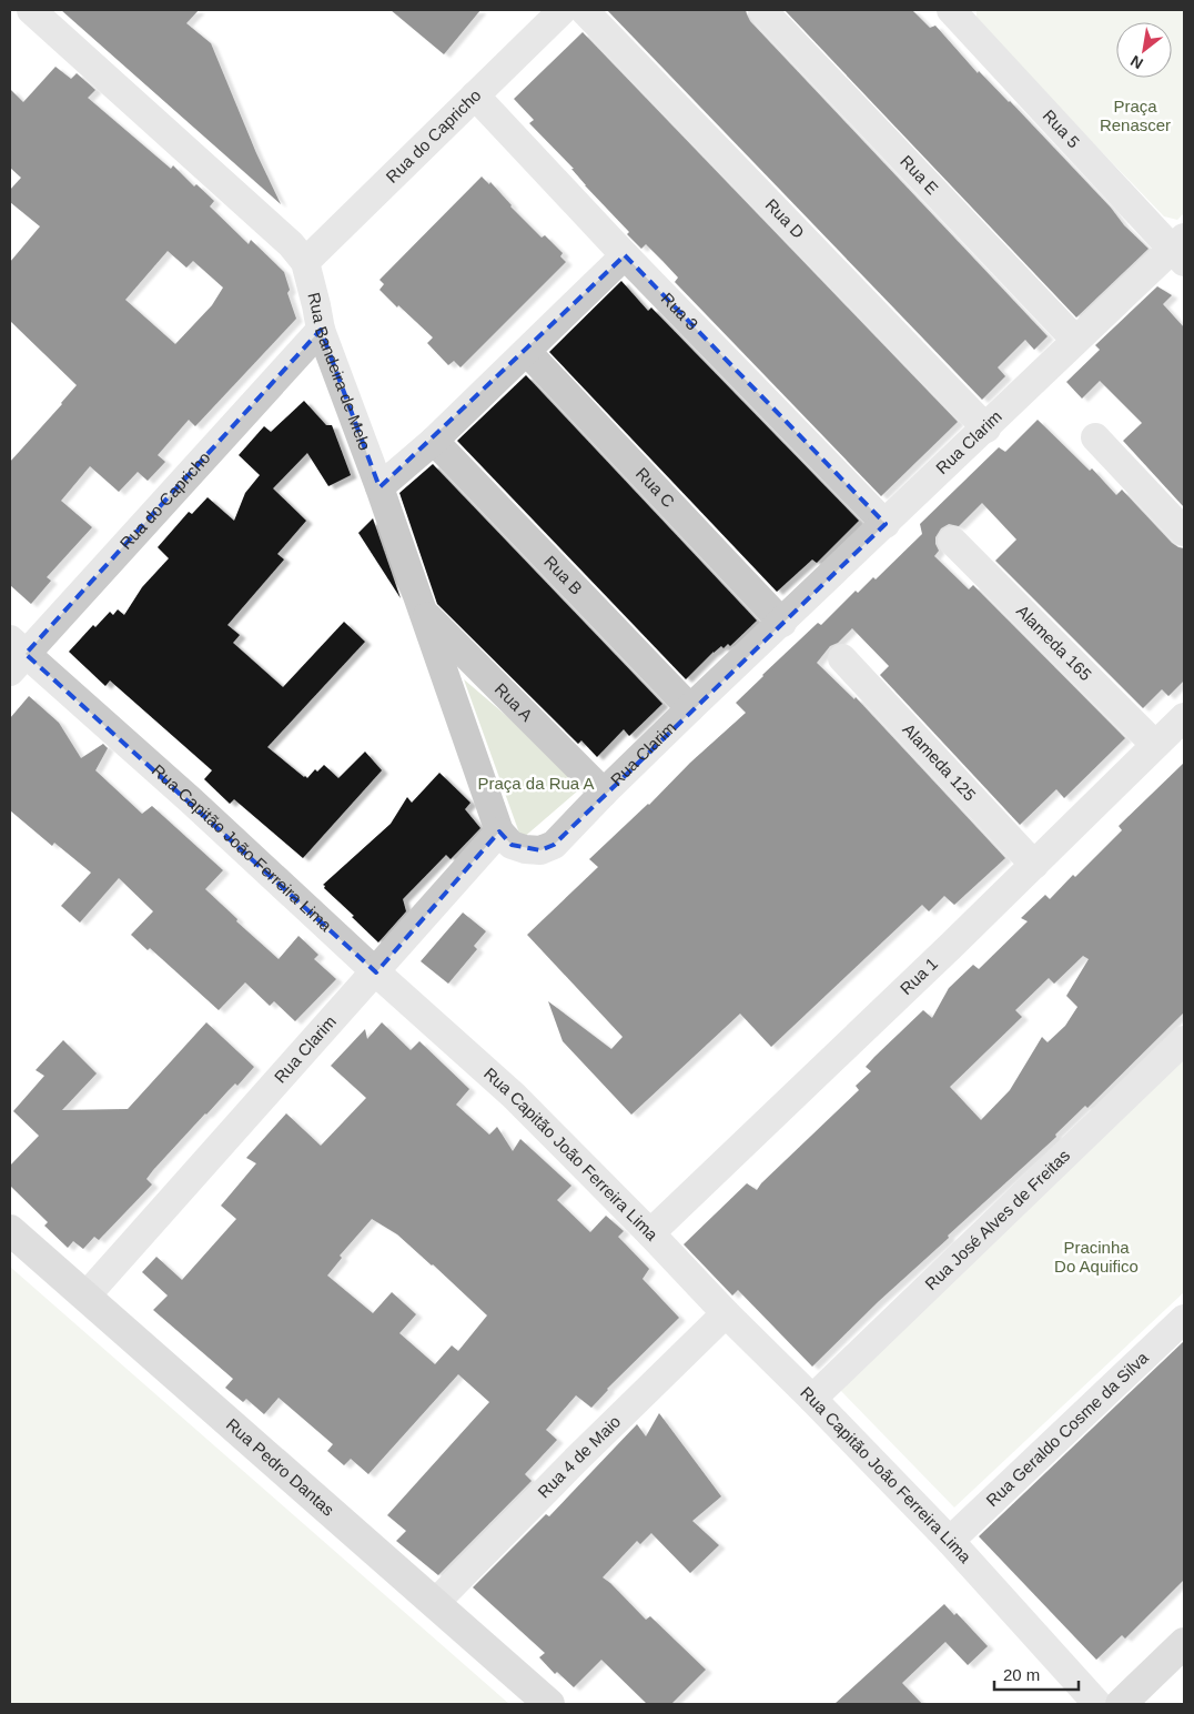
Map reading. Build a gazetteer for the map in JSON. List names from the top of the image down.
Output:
{
  "streets": {
    "main road": ["Rua Pedro Dantas"],
    "street": [
      "Rua 5",
      "Rua do Capricho",
      "Rua E",
      "Rua D",
      "Rua 3",
      "Rua Bandeira de Melo",
      "Rua Clarim",
      "Rua C",
      "Rua B",
      "Alameda 165",
      "Rua A",
      "Alameda 125",
      "Rua Capitão João Ferreira Lima",
      "Rua 1",
      "Rua José Alves de Freitas",
      "Rua Geraldo Cosme da Silva",
      "Rua 4 de Maio"
    ]
  },
  "crossings": [
    ["Rua 5", "Rua Clarim"],
    ["Rua do Capricho", "Rua 3"],
    ["Rua do Capricho", "Rua Bandeira de Melo"],
    ["Rua do Capricho", "Rua Capitão João Ferreira Lima"],
    ["Rua E", "Rua Clarim"],
    ["Rua D", "Rua Clarim"],
    ["Rua 3", "Rua Clarim"],
    ["Rua Bandeira de Melo", "Rua Clarim"],
    ["Rua Bandeira de Melo", "Rua A"],
    ["Rua Clarim", "Rua C"],
    ["Rua Clarim", "Rua B"],
    ["Rua Clarim", "Rua A"],
    ["Rua Clarim", "Rua Capitão João Ferreira Lima"],
    ["Rua Clarim", "Rua Pedro Dantas"],
    ["Alameda 165", "Rua 1"],
    ["Alameda 125", "Rua 1"],
    ["Rua Capitão João Ferreira Lima", "Rua 1"],
    ["Rua Capitão João Ferreira Lima", "Rua José Alves de Freitas"],
    ["Rua Capitão João Ferreira Lima", "Rua Geraldo Cosme da Silva"],
    ["Rua Capitão João Ferreira Lima", "Rua 4 de Maio"],
    ["Rua 4 de Maio", "Rua Pedro Dantas"]
  ],
  "parks": ["Praça Renascer", "Praça da Rua A", "Pracinha Do Aquifico"],
  "scale_bar": "20 m",
  "north": "bottom left"
}
